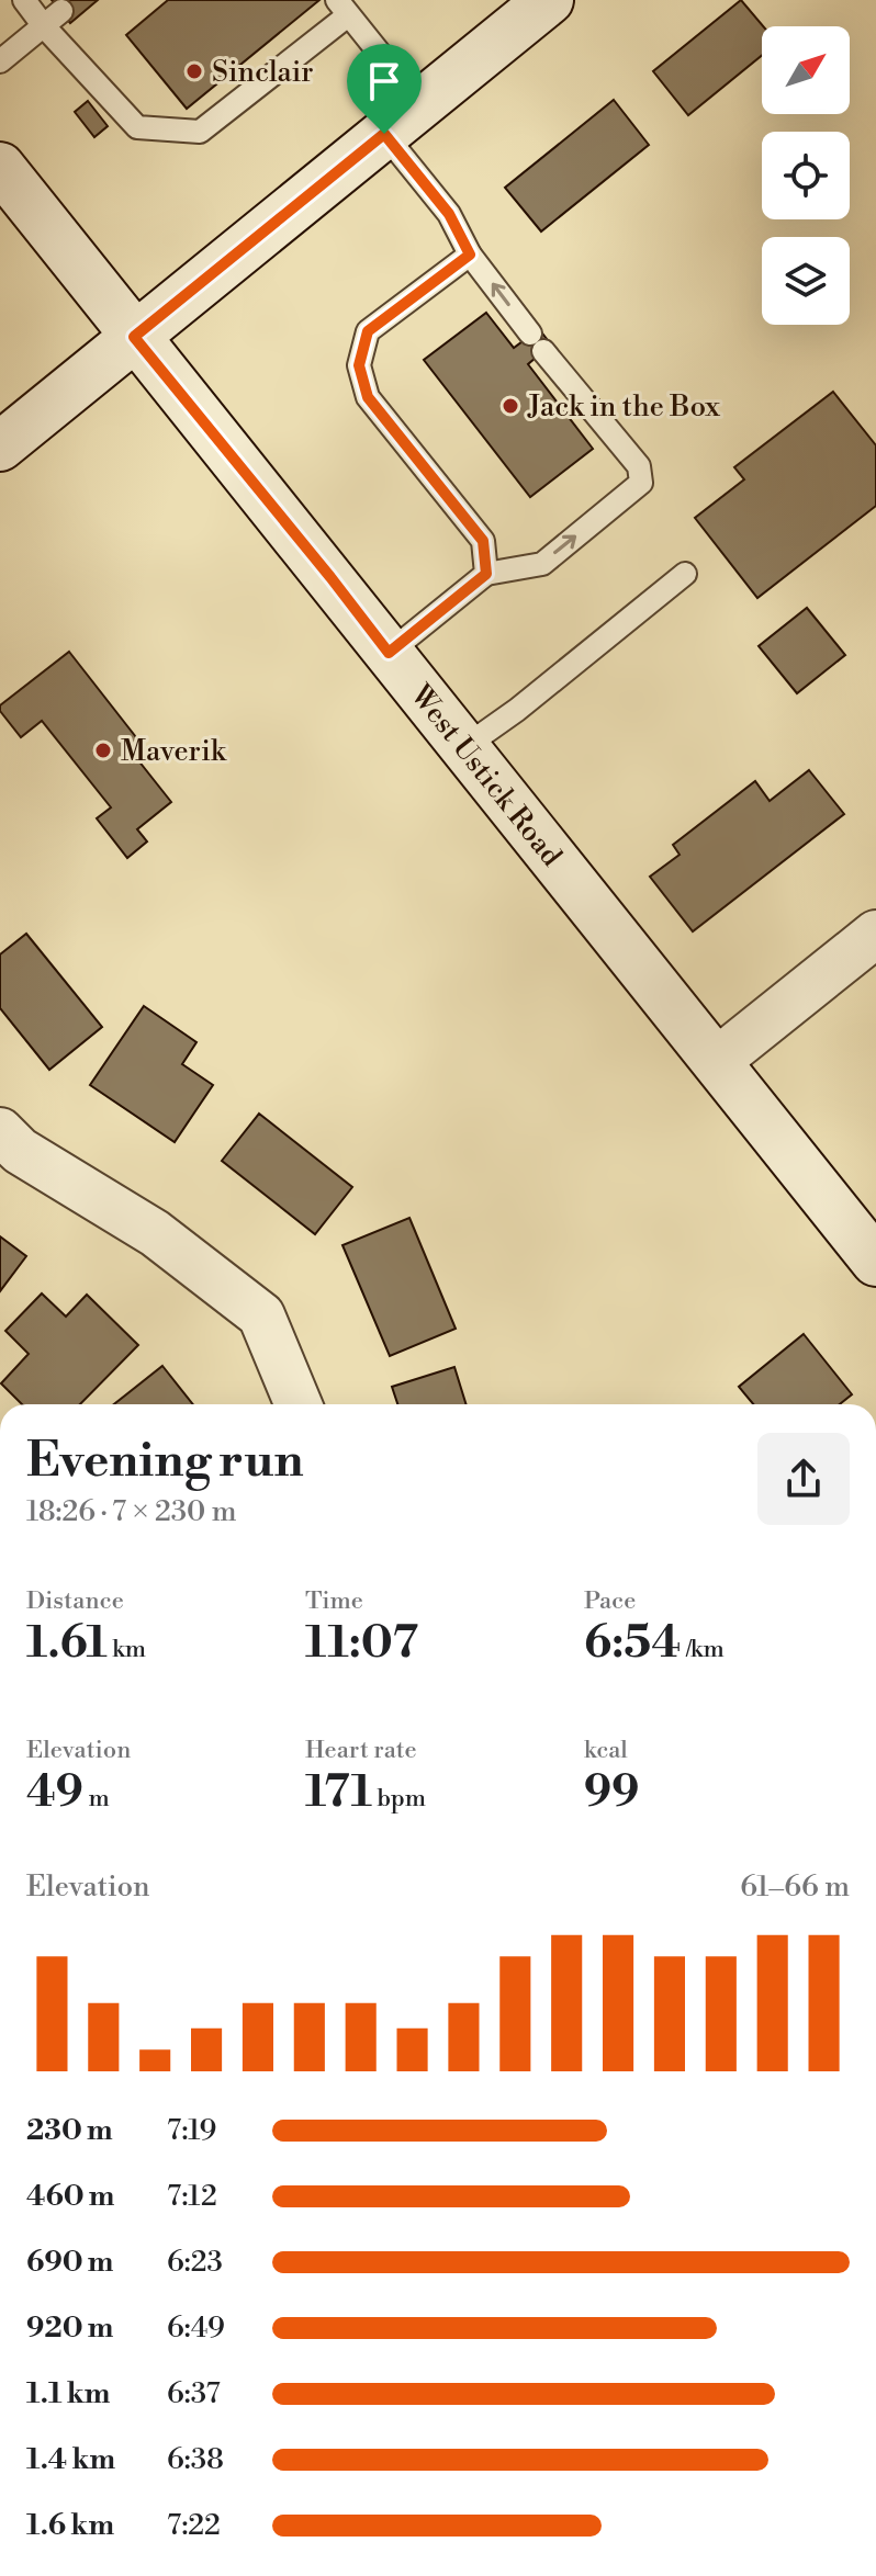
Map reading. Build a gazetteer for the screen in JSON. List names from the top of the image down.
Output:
{
  "streets": {
    "main road": ["West Ustick Road"]
  },
  "places": ["Sinclair", "Jack in the Box", "Maverik"],
  "north": "top right",
  "page": {
    "heading": ["Evening run", "18:26 · 7 × 230 m"],
    "stats": [
      ["Distance", "1.61 km"],
      ["Time", "11:07"],
      ["Pace", "6:54 /km"],
      ["Elevation", "49 m"],
      ["Heart rate", "171 bpm"],
      ["kcal", "99"]
    ],
    "chart": ["Elevation", "61–66 m"],
    "list": [
      {
        "name": "230 m",
        "note": "7:19"
      },
      {
        "name": "460 m",
        "note": "7:12"
      },
      {
        "name": "690 m",
        "note": "6:23"
      },
      {
        "name": "920 m",
        "note": "6:49"
      },
      {
        "name": "1.1 km",
        "note": "6:37"
      },
      {
        "name": "1.4 km",
        "note": "6:38"
      },
      {
        "name": "1.6 km",
        "note": "7:22"
      }
    ]
  }
}
